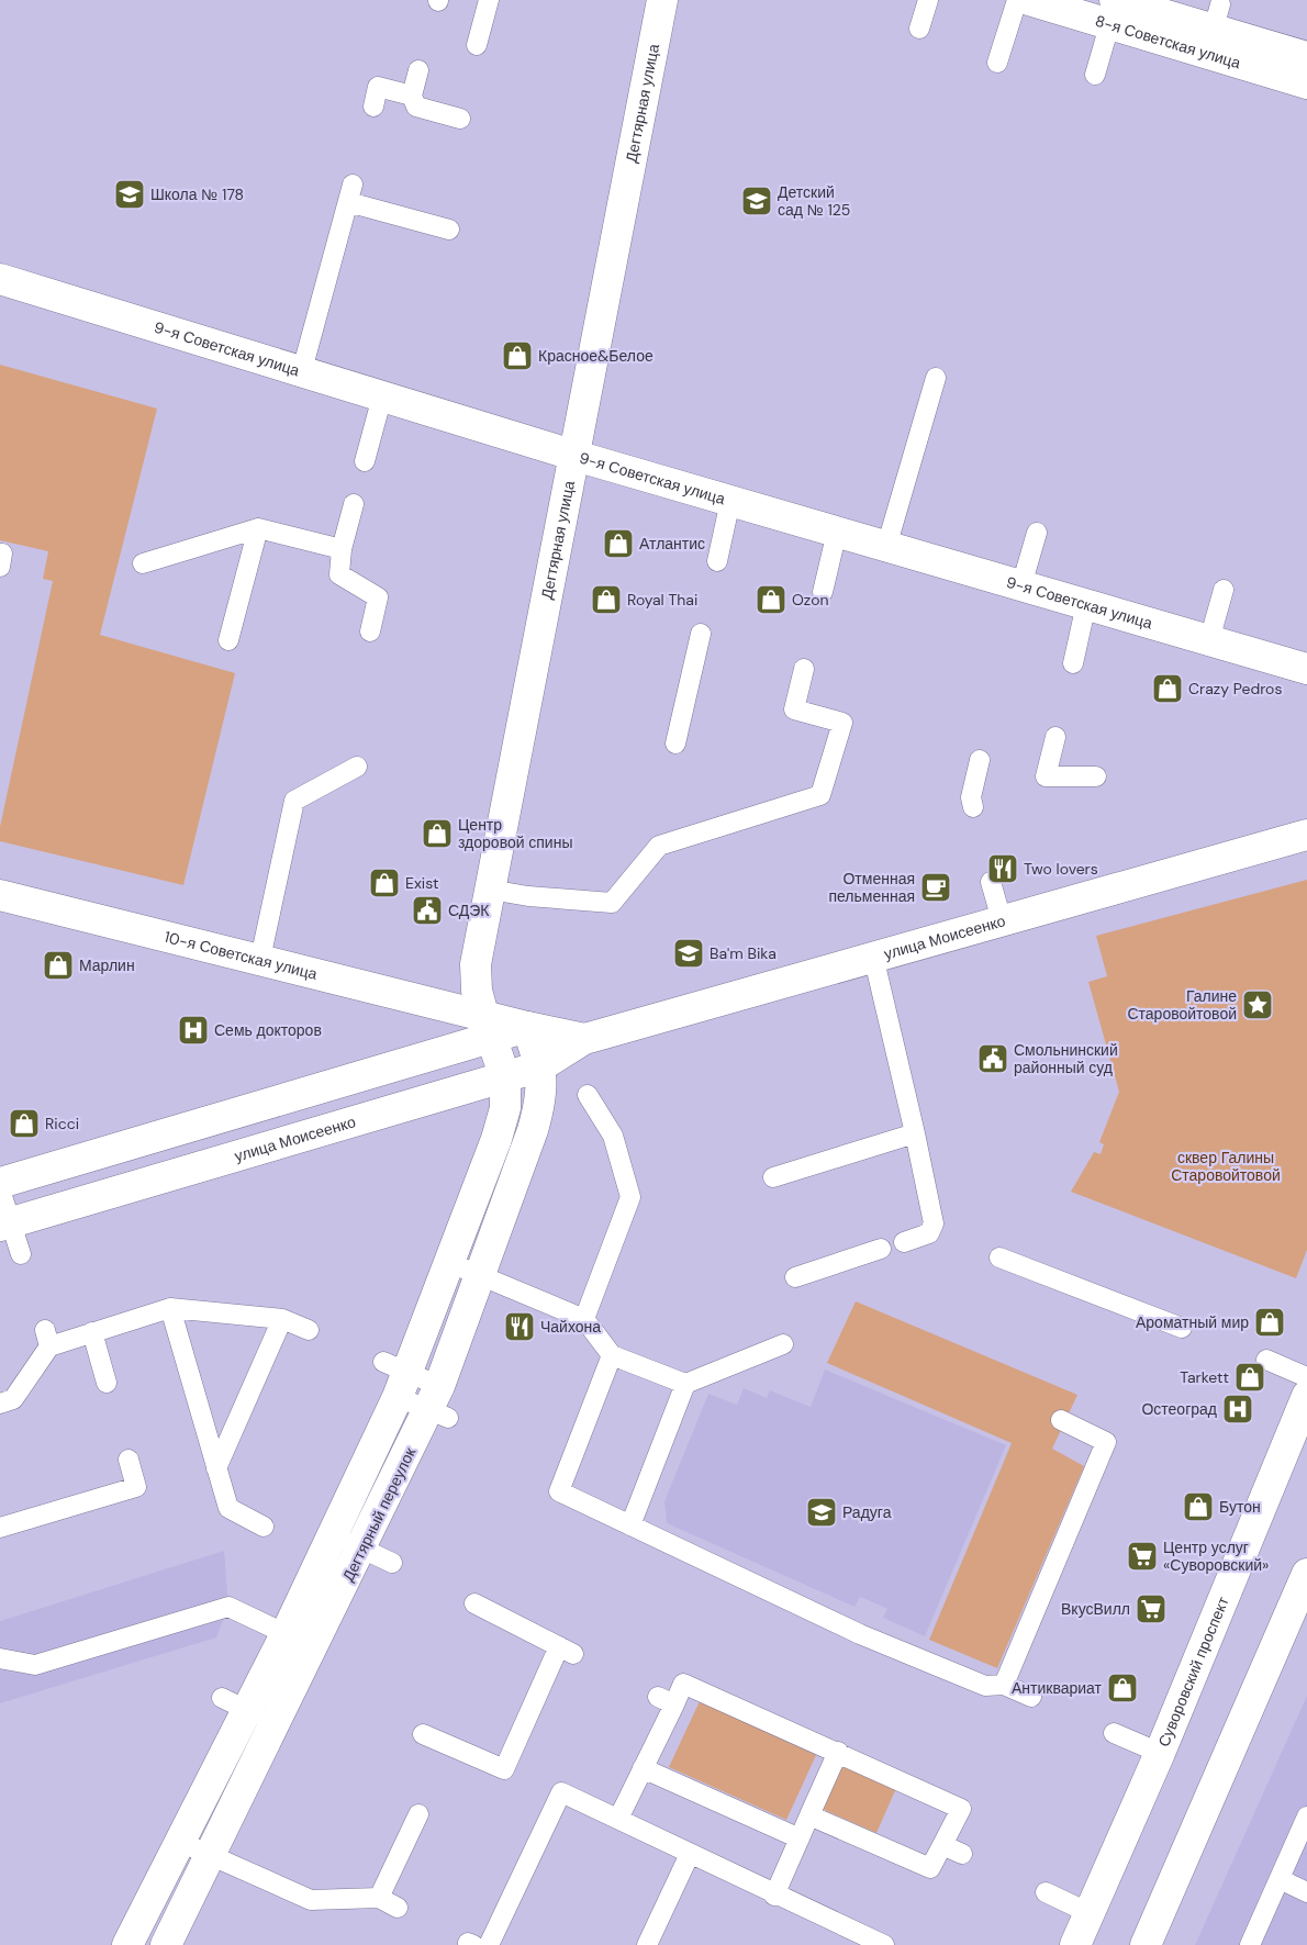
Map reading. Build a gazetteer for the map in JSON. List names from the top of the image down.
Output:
{
  "streets": {
    "street": [
      "8-я Советская улица",
      "Дегтярная улица",
      "9-я Советская улица",
      "улица Моисеенко",
      "10-я Советская улица",
      "Дегтярный переулок",
      "Суворовский проспект"
    ]
  },
  "crossings": [
    ["Дегтярная улица", "9-я Советская улица"],
    ["Дегтярная улица", "улица Моисеенко"],
    ["Дегтярная улица", "10-я Советская улица"],
    ["Дегтярная улица", "Дегтярный переулок"],
    ["улица Моисеенко", "10-я Советская улица"],
    ["улица Моисеенко", "Дегтярный переулок"]
  ],
  "parks": ["сквер Галины Старовойтовой"],
  "places": {
    "school or university": [
      "Школа № 178",
      "Детский сад № 125",
      "Ba'm Bika",
      "Радуга"
    ],
    "shop": [
      "Красное&Белое",
      "Атлантис",
      "Royal Thai",
      "Ozon",
      "Crazy Pedros",
      "Центр здоровой спины",
      "Exist",
      "Марлин",
      "Ricci",
      "Ароматный мир",
      "Tarkett",
      "Бутон",
      "Антиквариат"
    ],
    "restaurant": ["Two lovers", "Чайхона"],
    "cafe": ["Отменная пельменная"],
    "public building": ["СДЭК", "Смольнинский районный суд"],
    "place": ["Галине Старовойтовой"],
    "hospital": ["Семь докторов", "Остеоград"],
    "supermarket": ["Центр услуг «Суворовский»", "ВкусВилл"]
  }
}
